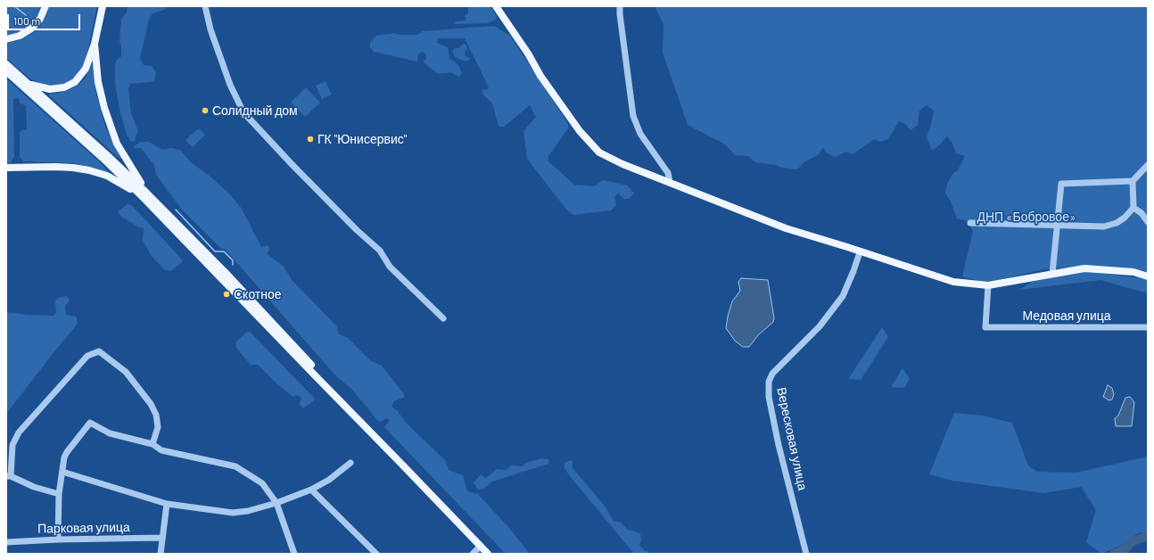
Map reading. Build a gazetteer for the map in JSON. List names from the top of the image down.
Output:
{
  "streets": {
    "street": ["Медовая улица", "Вересковая улица", "Парковая улица"]
  },
  "parks": ["ДНП «Бобровое»"],
  "places": ["Солидный дом", "ГК \"Юнисервис\"", "Скотное"],
  "scale_bar": "100 m"
}
